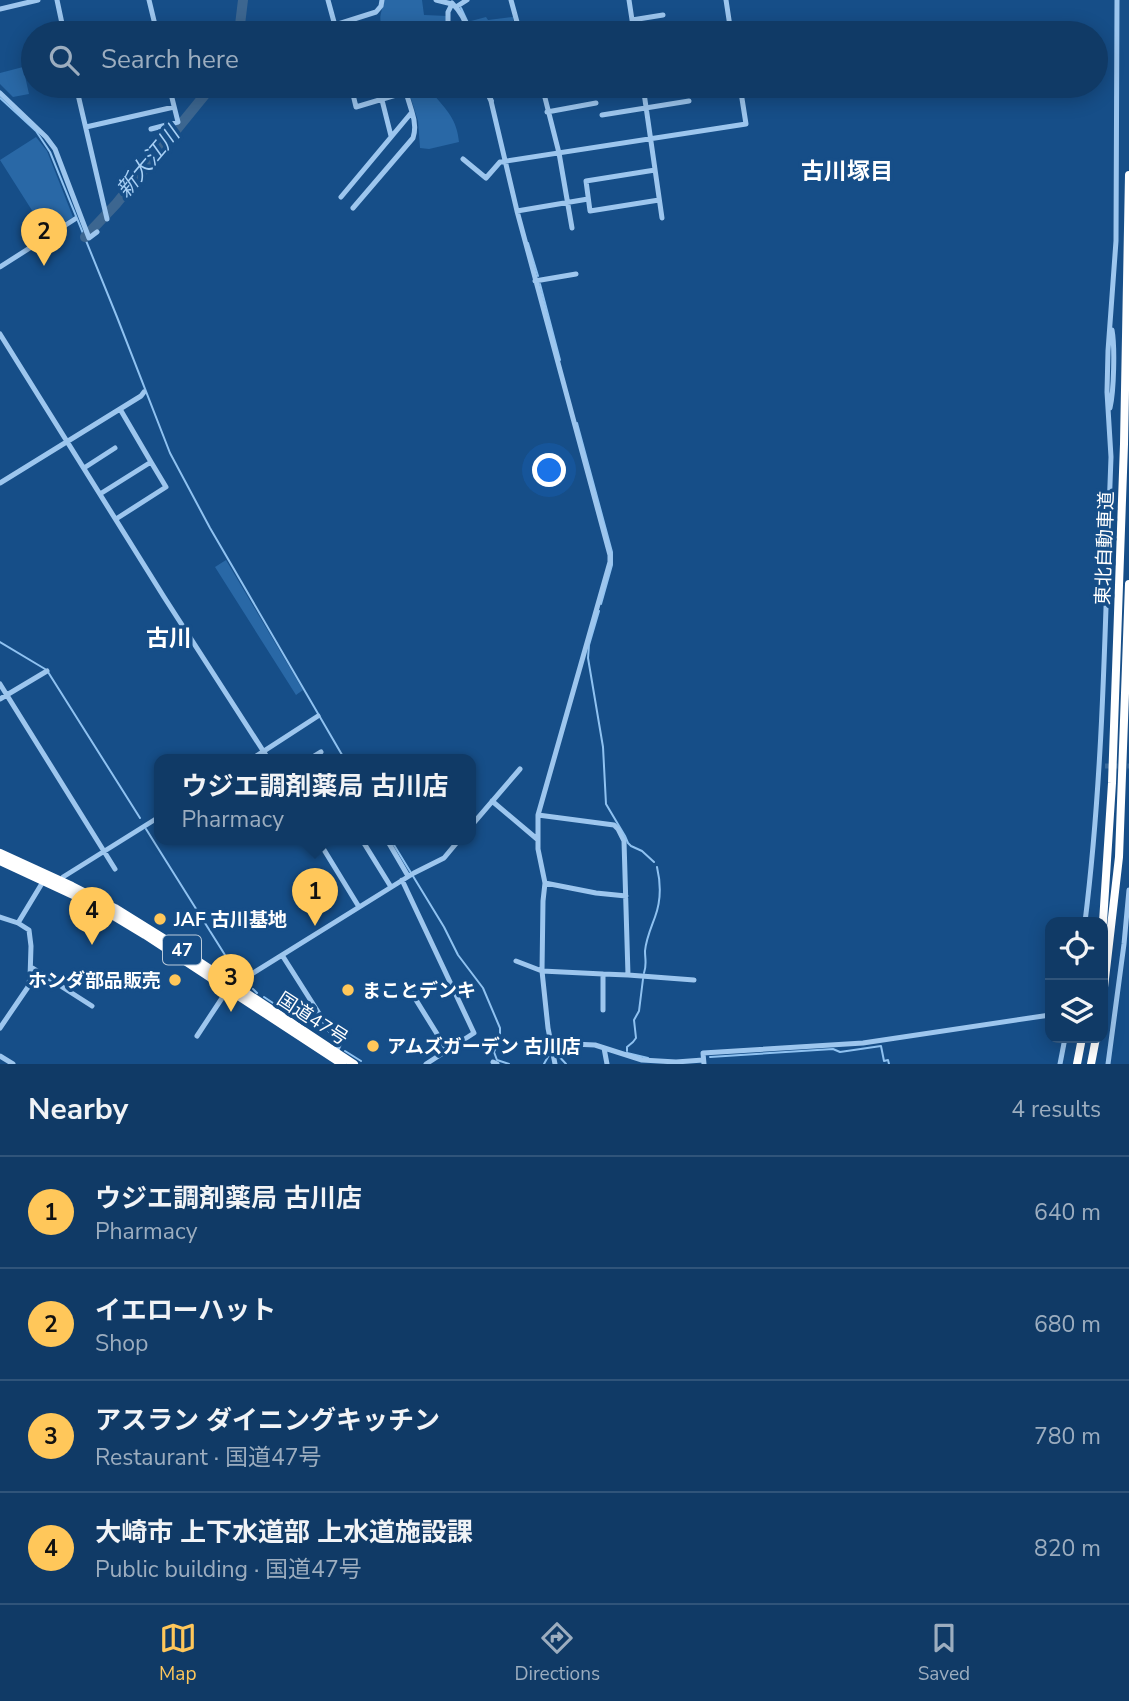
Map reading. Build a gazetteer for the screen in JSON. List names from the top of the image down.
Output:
{
  "streets": {
    "highway": ["東北自動車道", "47", "国道47号"]
  },
  "districts": ["古川塚目", "古川"],
  "water": ["新大江川"],
  "places": [
    "JAF 古川基地",
    "ホンダ部品販売",
    "まことデンキ",
    "アムズガーデン 古川店"
  ],
  "page": {
    "search": "Search here",
    "pins": [
      "2",
      "1",
      "4",
      "3"
    ],
    "popup": ["ウジエ調剤薬局 古川店", "Pharmacy"],
    "heading": ["Nearby", "4 results"],
    "list": [
      {
        "mark": "1",
        "name": "ウジエ調剤薬局 古川店",
        "note": "Pharmacy",
        "value": "640 m"
      },
      {
        "mark": "2",
        "name": "イエローハット",
        "note": "Shop",
        "value": "680 m"
      },
      {
        "mark": "3",
        "name": "アスラン ダイニングキッチン",
        "note": "Restaurant · 国道47号",
        "value": "780 m"
      },
      {
        "mark": "4",
        "name": "大崎市 上下水道部 上水道施設課",
        "note": "Public building · 国道47号",
        "value": "820 m"
      }
    ],
    "nav": ["Map", "Directions", "Saved"]
  }
}
